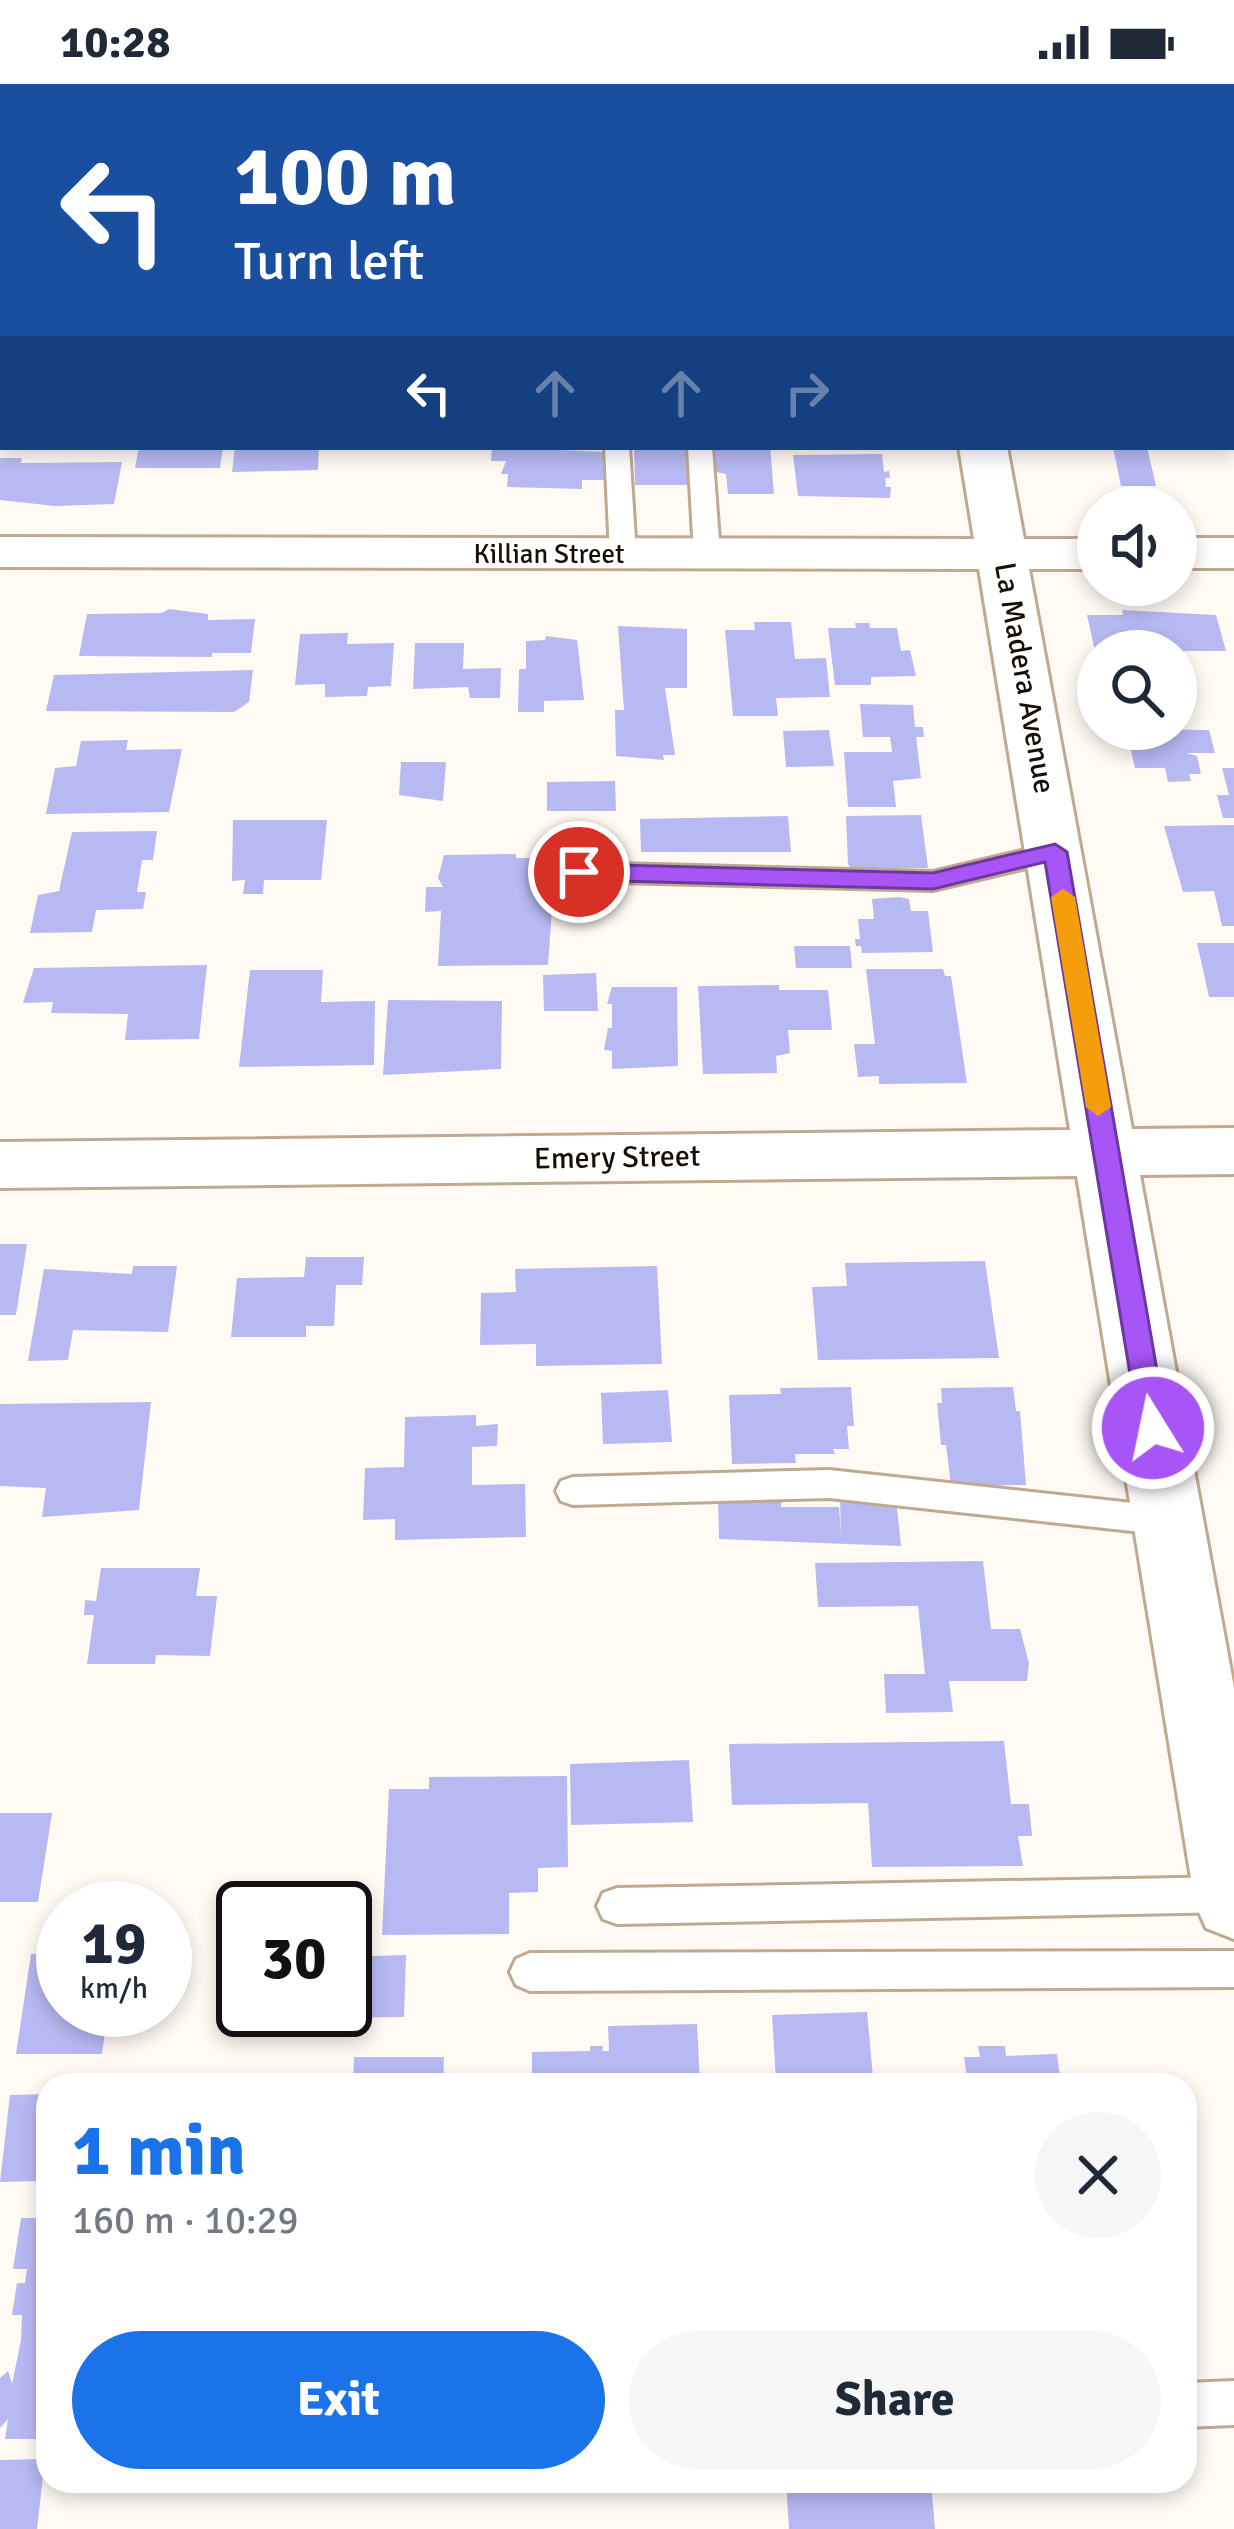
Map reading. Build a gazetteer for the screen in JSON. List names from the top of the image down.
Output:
{
  "streets": {
    "street": ["Killian Street", "La Madera Avenue", "Emery Street"]
  },
  "crossings": [
    ["Killian Street", "La Madera Avenue"],
    ["La Madera Avenue", "Emery Street"]
  ],
  "page": {
    "status": "10:28",
    "turn": ["100 m", "Turn left"],
    "speed": "19 km/h",
    "limit": "30",
    "heading": ["1 min", "160 m · 10:29"],
    "buttons": ["Exit", "Share"]
  }
}
